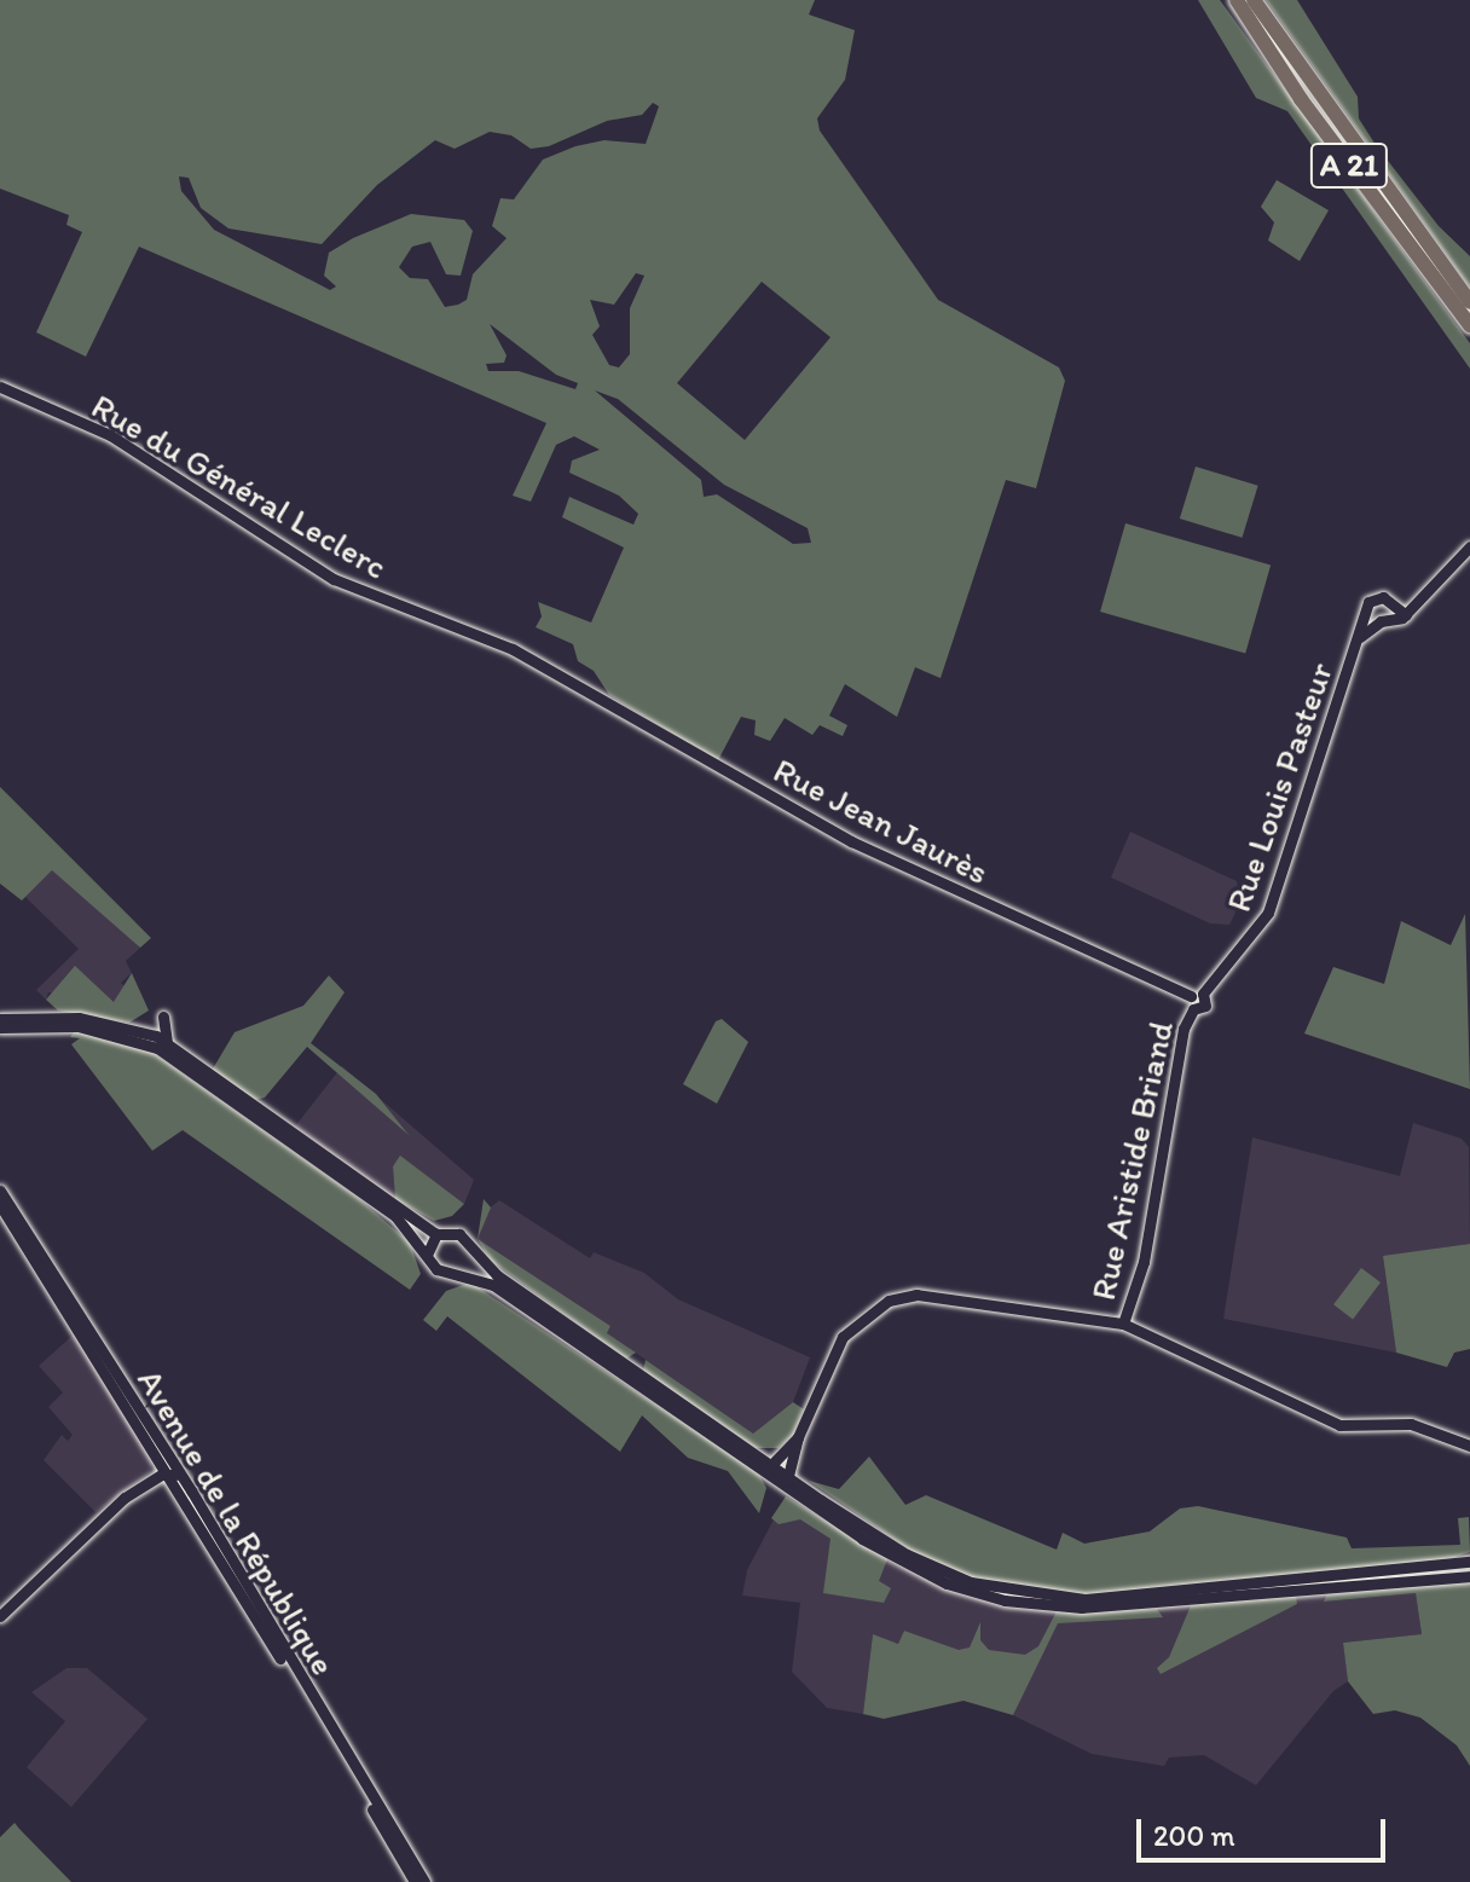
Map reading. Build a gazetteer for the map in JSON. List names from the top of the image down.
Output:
{
  "streets": {
    "highway": ["A 21"],
    "main road": [
      "Rue du Général Leclerc",
      "Rue Louis Pasteur",
      "Rue Jean Jaurès",
      "Rue Aristide Briand",
      "Avenue de la République"
    ]
  },
  "crossings": [
    ["Rue du Général Leclerc", "Rue Jean Jaurès"],
    ["Rue Louis Pasteur", "Rue Jean Jaurès"],
    ["Rue Louis Pasteur", "Rue Aristide Briand"]
  ],
  "scale_bar": "200 m"
}
